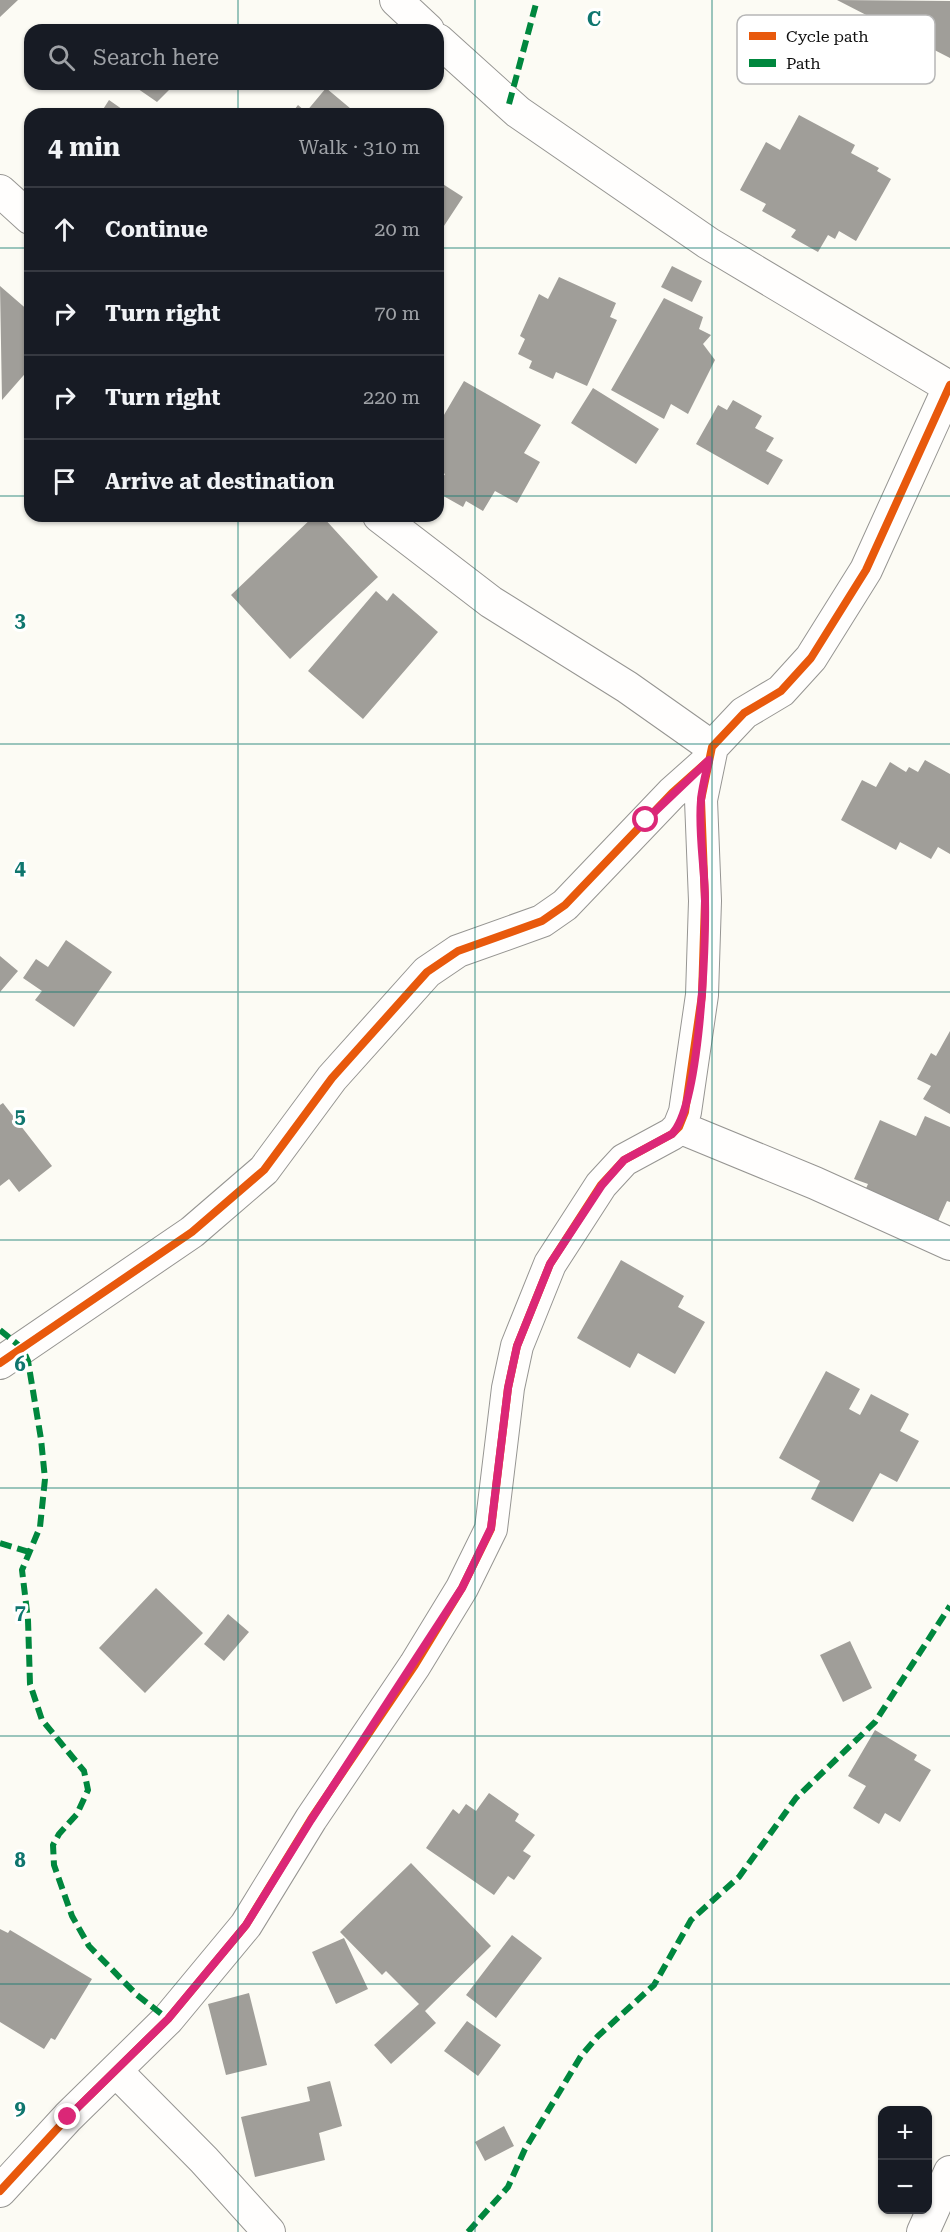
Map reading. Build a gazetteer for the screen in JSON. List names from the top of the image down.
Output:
{
  "legend": ["Cycle path", "Path"],
  "page": {
    "search": "Search here",
    "heading": ["4 min", "Walk · 310 m"],
    "list": [
      ["Continue", "20 m"],
      ["Turn right", "70 m"],
      ["Turn right", "220 m"],
      "Arrive at destination"
    ],
    "map_buttons": ["+", "−"]
  },
  "grid": {
    "columns": ["C"],
    "rows": [
      "3",
      "4",
      "5",
      "6",
      "7",
      "8",
      "9"
    ]
  }
}
